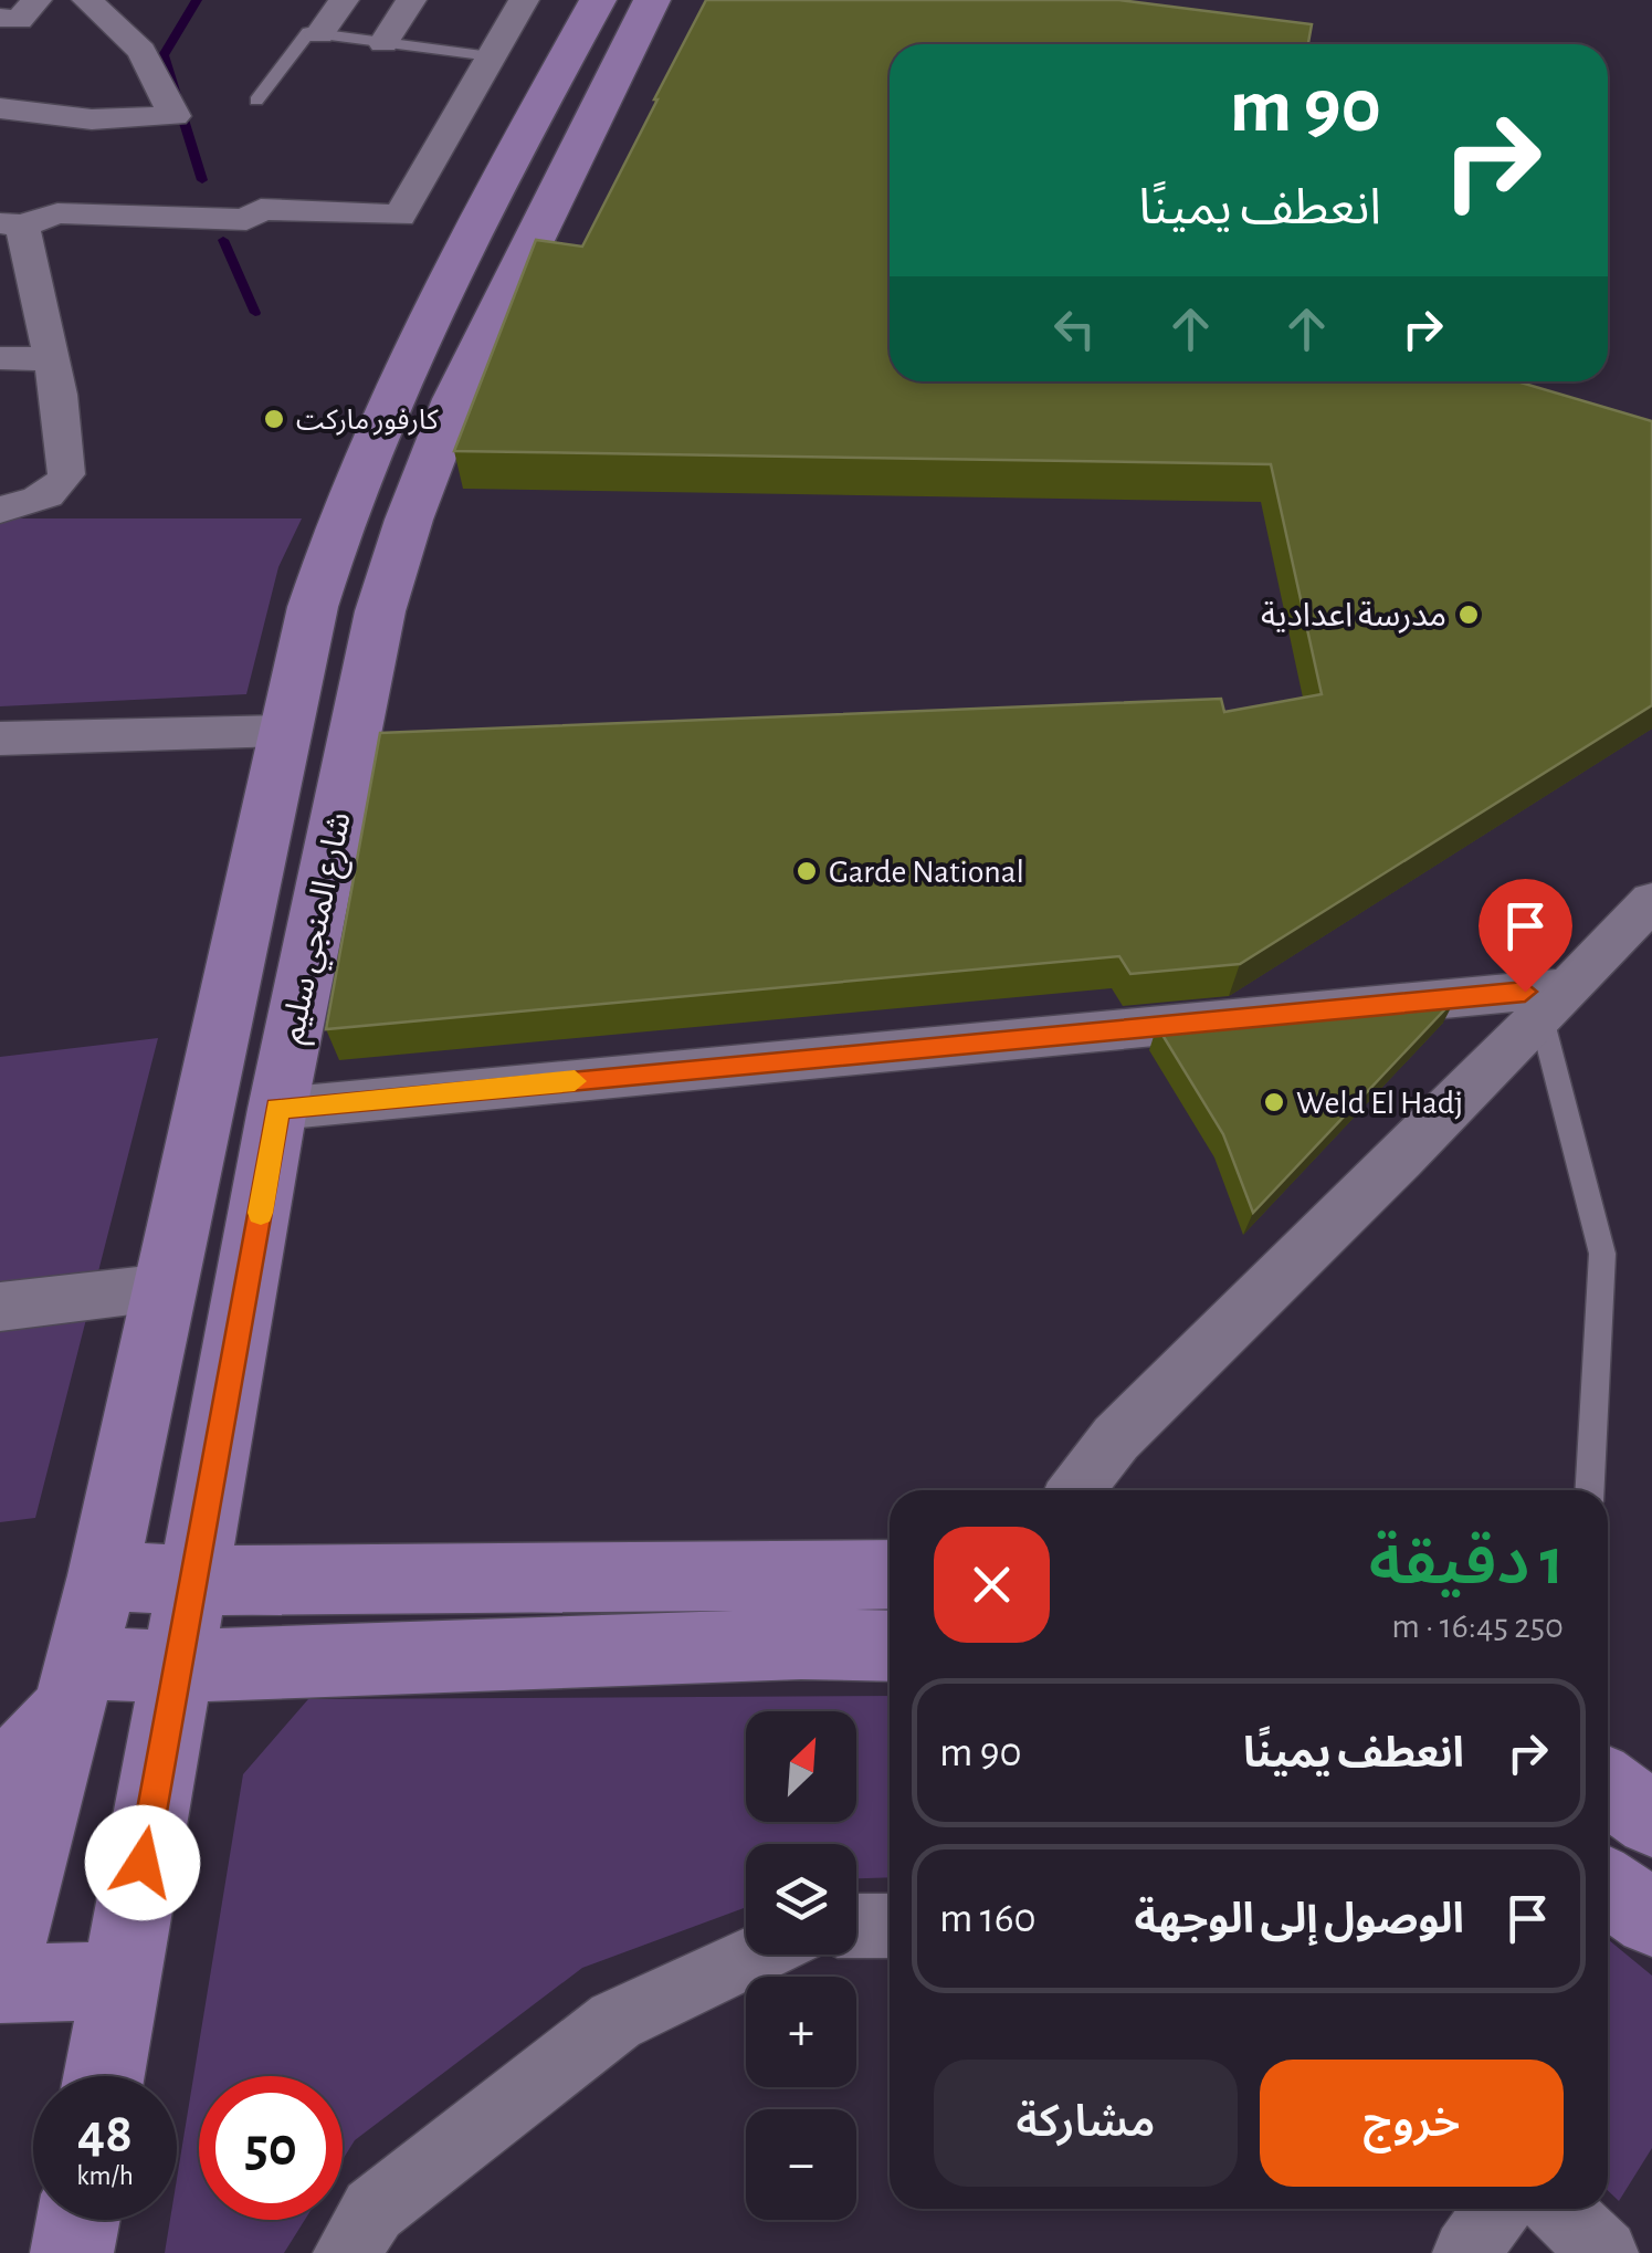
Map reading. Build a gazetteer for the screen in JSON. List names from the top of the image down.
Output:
{
  "streets": {
    "main road": ["شارع المنجي سليم"]
  },
  "places": [
    "كارفور ماركت",
    "مدرسة اعدادية",
    "Garde National",
    "Weld El Hadj"
  ],
  "north": "top right",
  "page": {
    "turn": ["90 m", "انعطف يمينًا"],
    "heading": ["1 دقيقة", "250 m · 16:45"],
    "list": [
      {
        "name": "انعطف يمينًا",
        "value": "90 m"
      },
      {
        "name": "الوصول إلى الوجهة",
        "value": "160 m"
      }
    ],
    "map_buttons": ["+", "−"],
    "buttons": ["خروج", "مشاركة"],
    "speed": "48 km/h",
    "limit": "50"
  }
}
